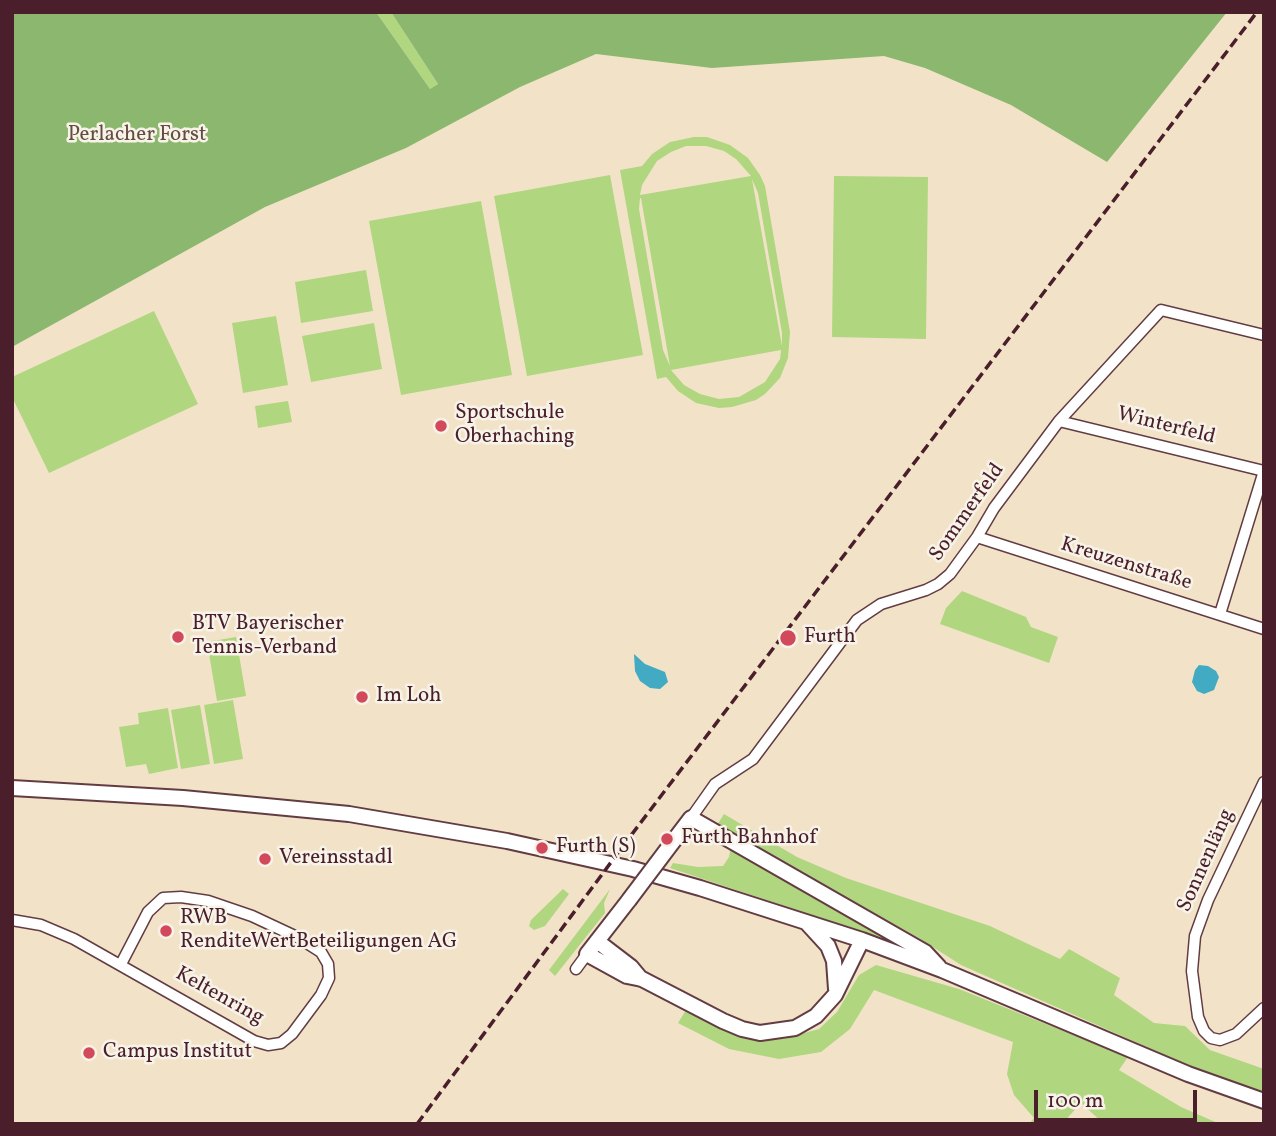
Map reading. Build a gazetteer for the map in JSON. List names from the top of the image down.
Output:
{
  "streets": {
    "street": [
      "Winterfeld",
      "Sommerfeld",
      "Kreuzenstraße",
      "Sonnenläng",
      "Keltenring"
    ]
  },
  "crossings": [
    ["Winterfeld", "Sommerfeld"],
    ["Sommerfeld", "Kreuzenstraße"]
  ],
  "parks": ["Perlacher Forst"],
  "places": [
    "Sportschule Oberhaching",
    "BTV Bayerischer Tennis-Verband",
    "Furth",
    "Im Loh",
    "Furth Bahnhof",
    "Furth (S)",
    "Vereinsstadl",
    "RWB RenditeWertBeteiligungen AG",
    "Campus Institut"
  ],
  "scale_bar": "100 m"
}
